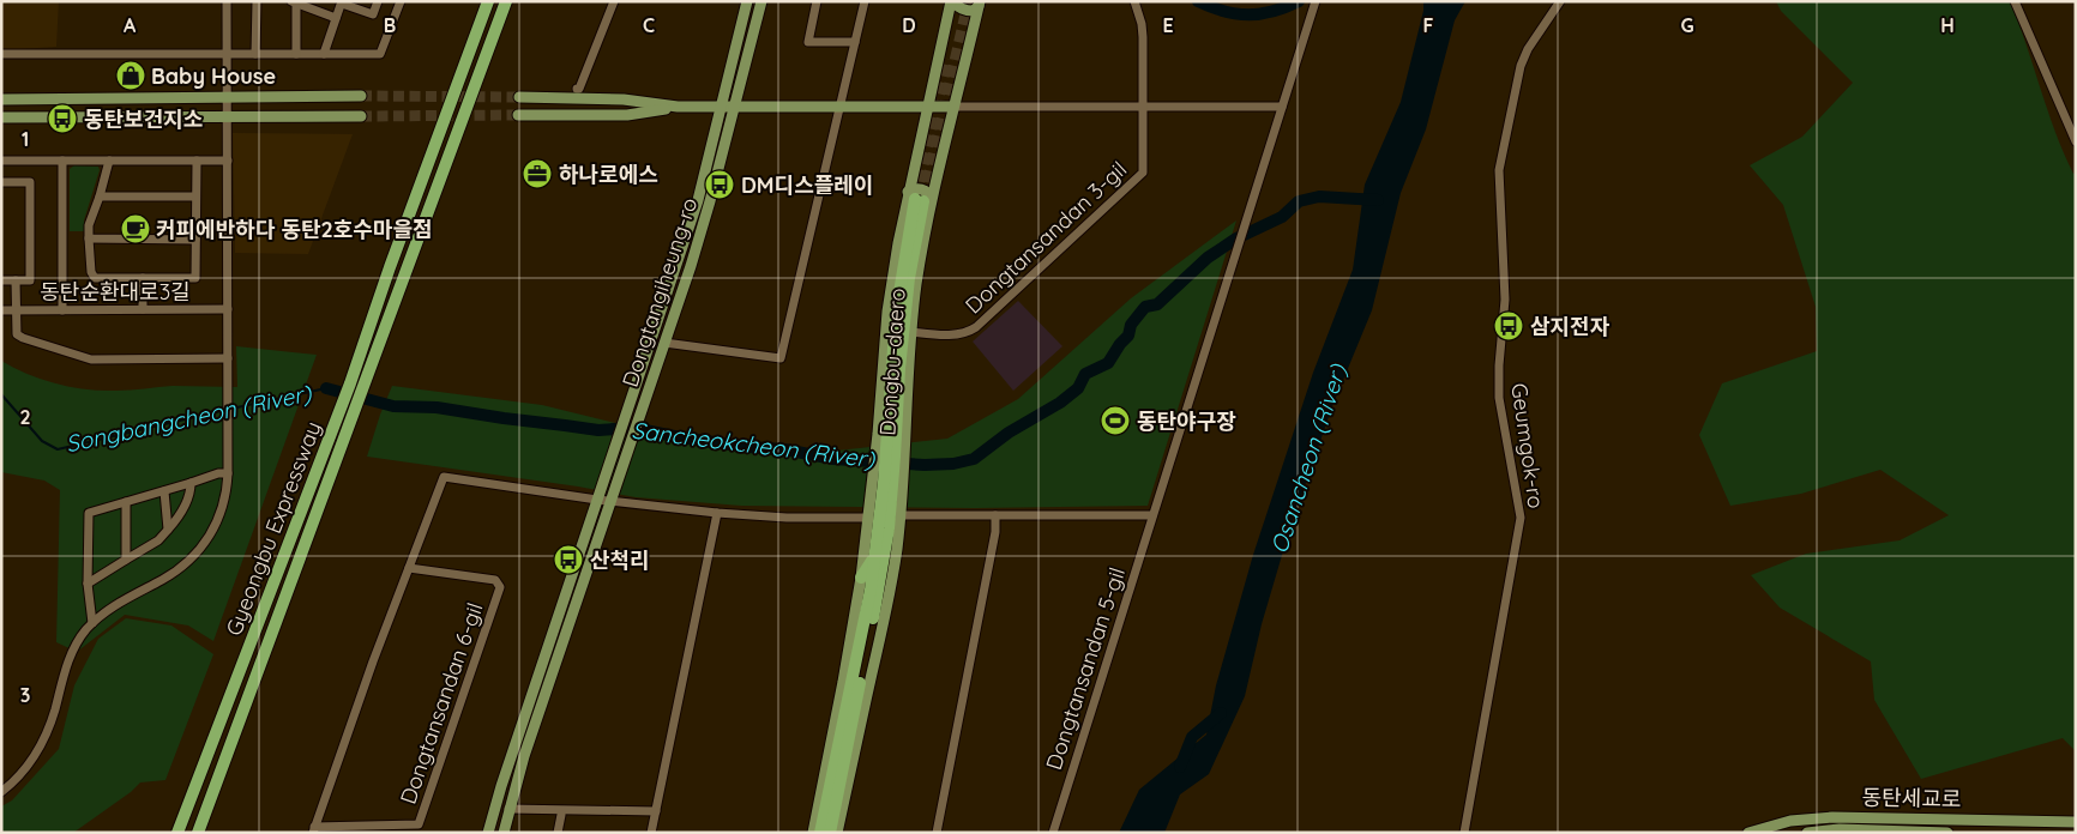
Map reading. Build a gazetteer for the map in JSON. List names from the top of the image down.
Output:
{
  "streets": {
    "highway": ["Dongbu-daero", "Gyeongbu Expressway"],
    "main road": ["Dongtangiheung-ro", "동탄세교로"],
    "street": [
      "Dongtansandan 3-gil",
      "동탄순환대로3길",
      "Geumgok-ro",
      "Dongtansandan 5-gil",
      "Dongtansandan 6-gil"
    ]
  },
  "crossings": [
    ["Dongtansandan 3-gil", "Dongbu-daero"],
    ["Dongtangiheung-ro", "Dongtansandan 6-gil"],
    ["Dongbu-daero", "Dongtansandan 6-gil"]
  ],
  "water": ["Songbangcheon (River)", "Sancheokcheon (River)", "Osancheon (River)"],
  "places": {
    "shop": ["Baby House"],
    "bus stop": [
      "동탄보건지소",
      "DM디스플레이",
      "삼지전자",
      "산척리"
    ],
    "office": ["하나로에스"],
    "cafe": ["커피에반하다 동탄2호수마을점"],
    "sports": ["동탄야구장"]
  },
  "grid": {
    "columns": [
      "A",
      "B",
      "C",
      "D",
      "E",
      "F",
      "G",
      "H"
    ],
    "rows": ["1", "2", "3"]
  }
}
